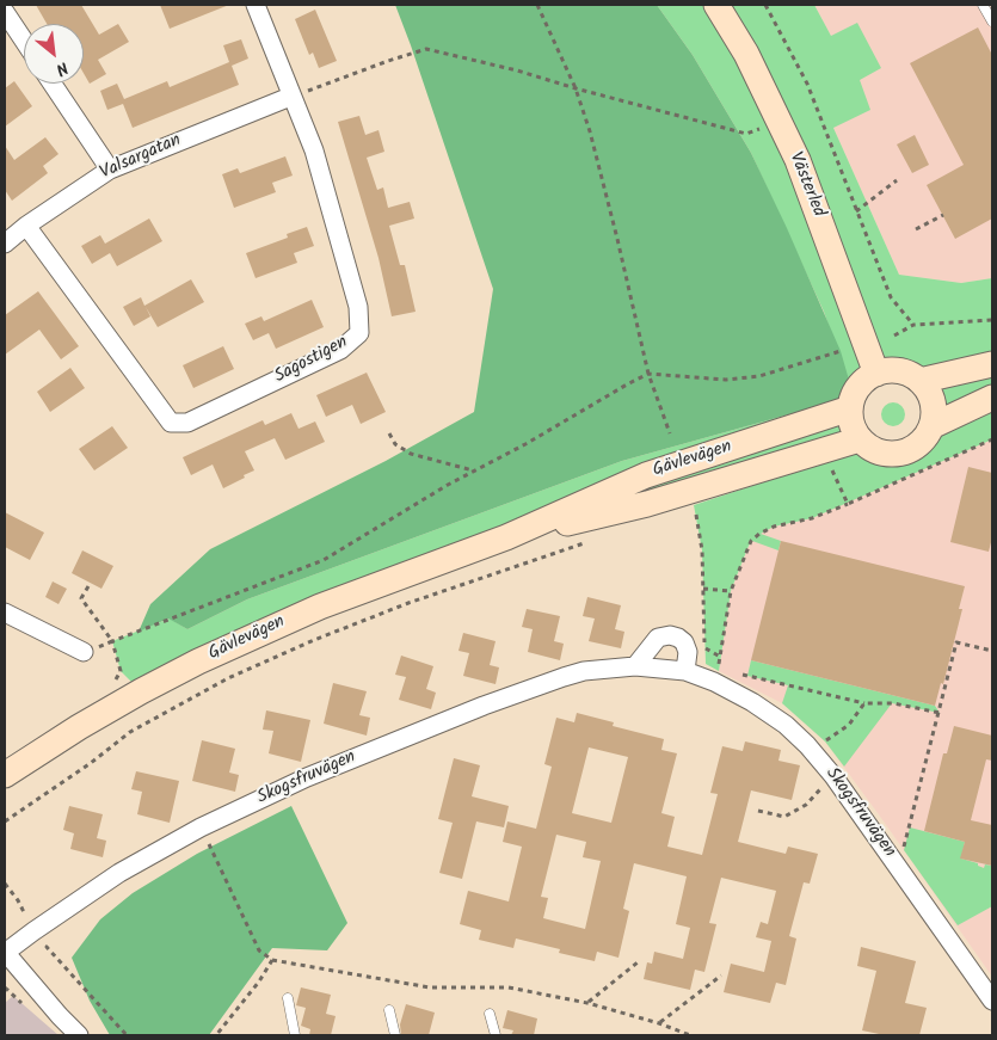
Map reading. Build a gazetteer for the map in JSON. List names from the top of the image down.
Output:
{
  "streets": {
    "main road": ["Västerled", "Gävlevägen"],
    "street": ["Valsargatan", "Sagostigen", "Skogsfruvägen"]
  },
  "crossings": [
    ["Valsargatan", "Sagostigen"],
    ["Västerled", "Gävlevägen"]
  ],
  "north": "bottom right"
}
